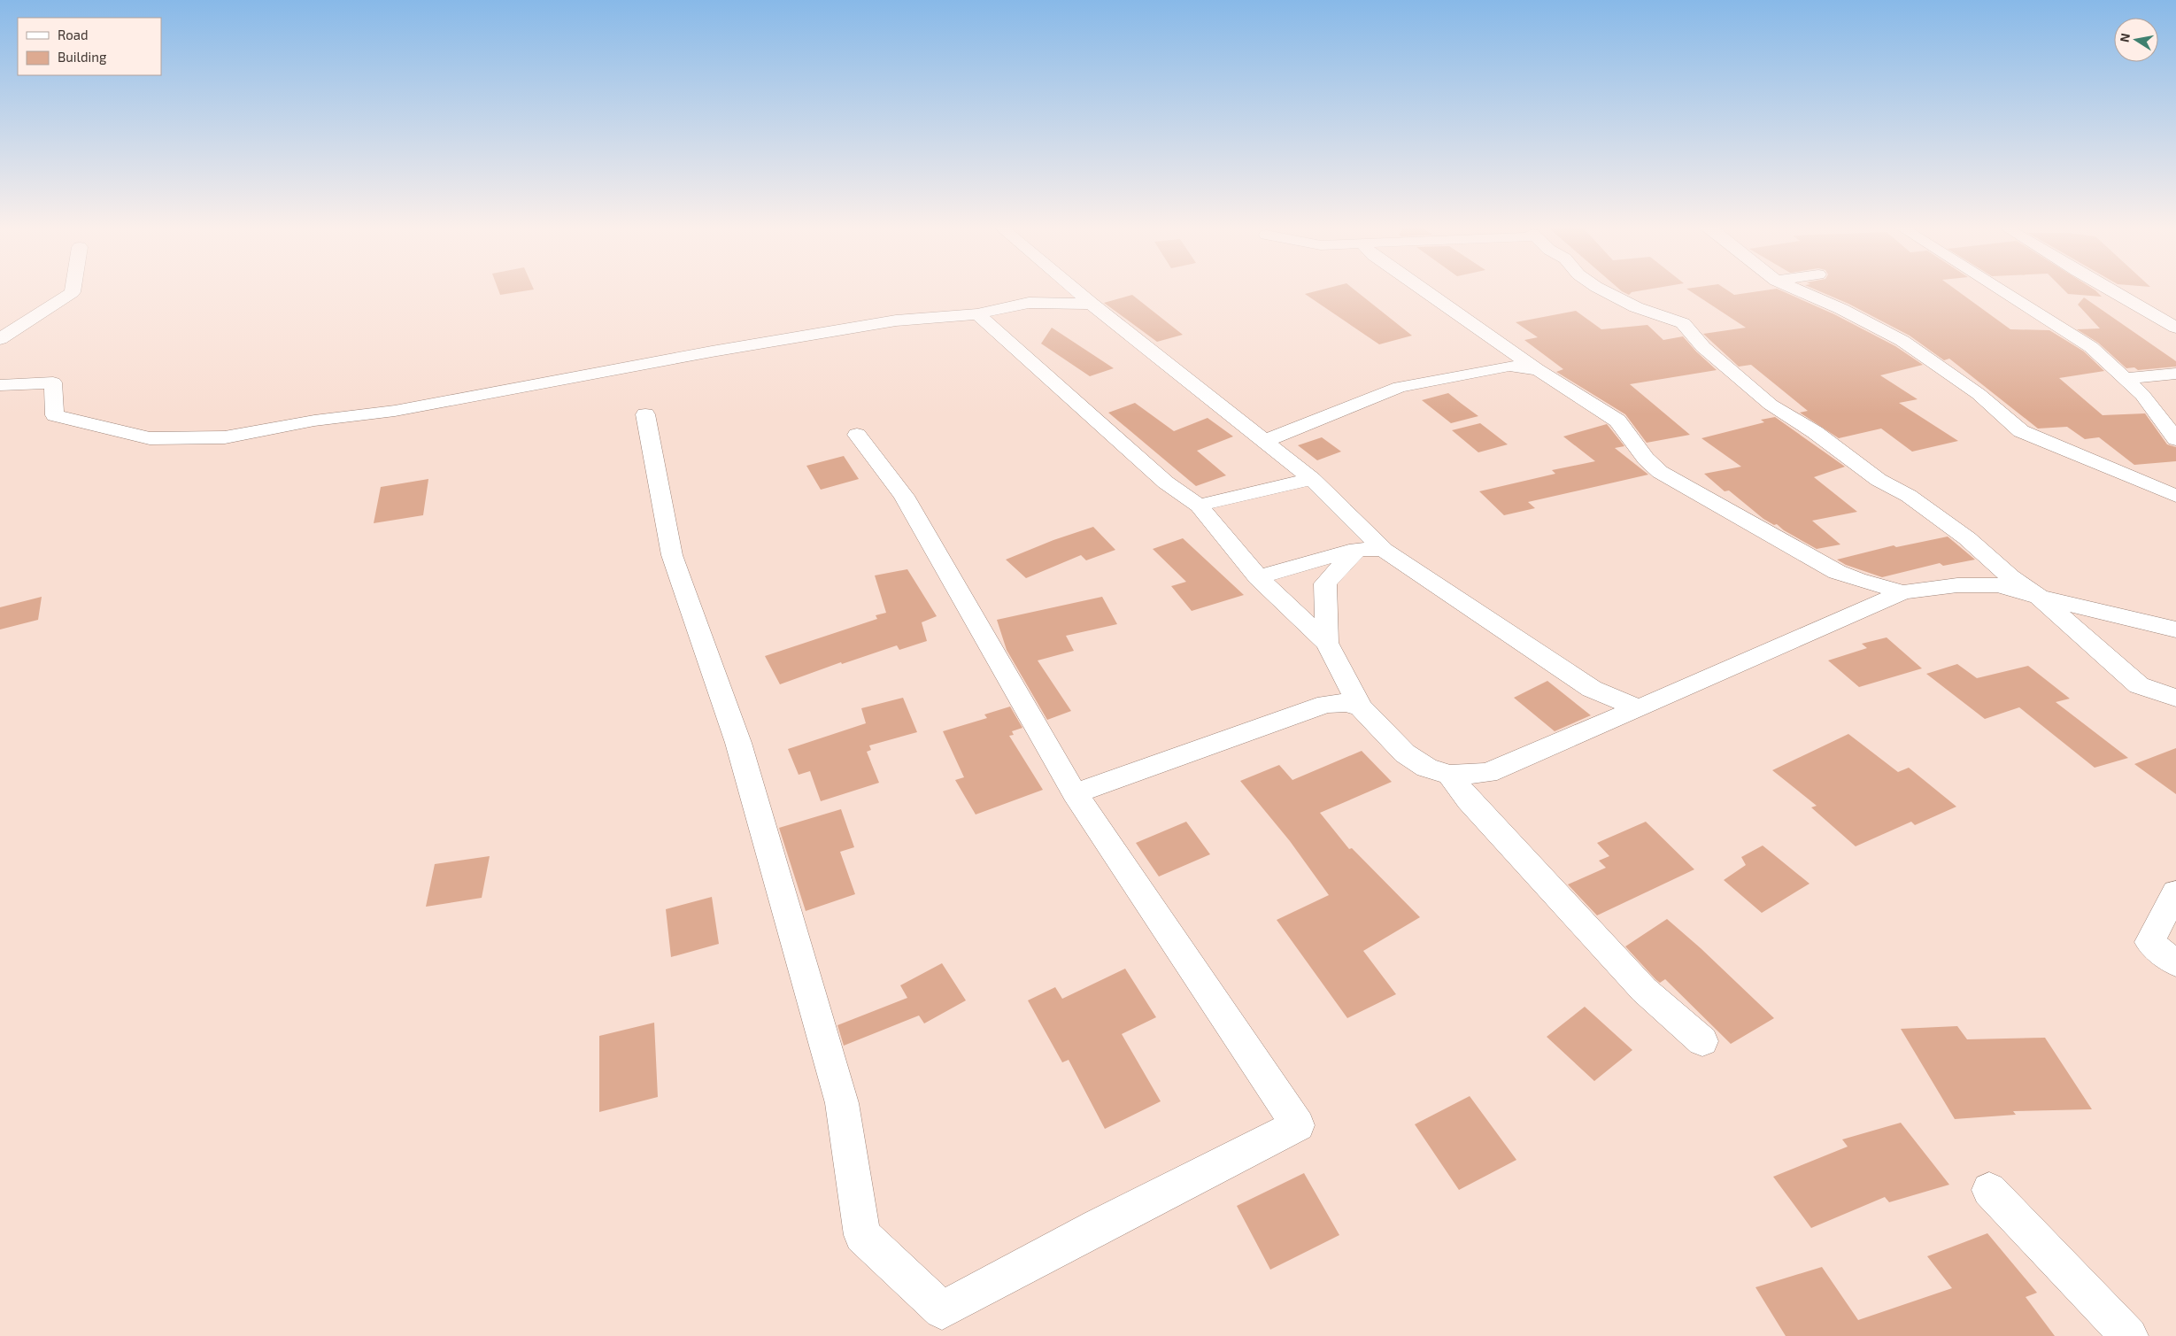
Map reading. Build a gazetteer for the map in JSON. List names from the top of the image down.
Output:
{
  "legend": ["Road", "Building"],
  "north": "left"
}
